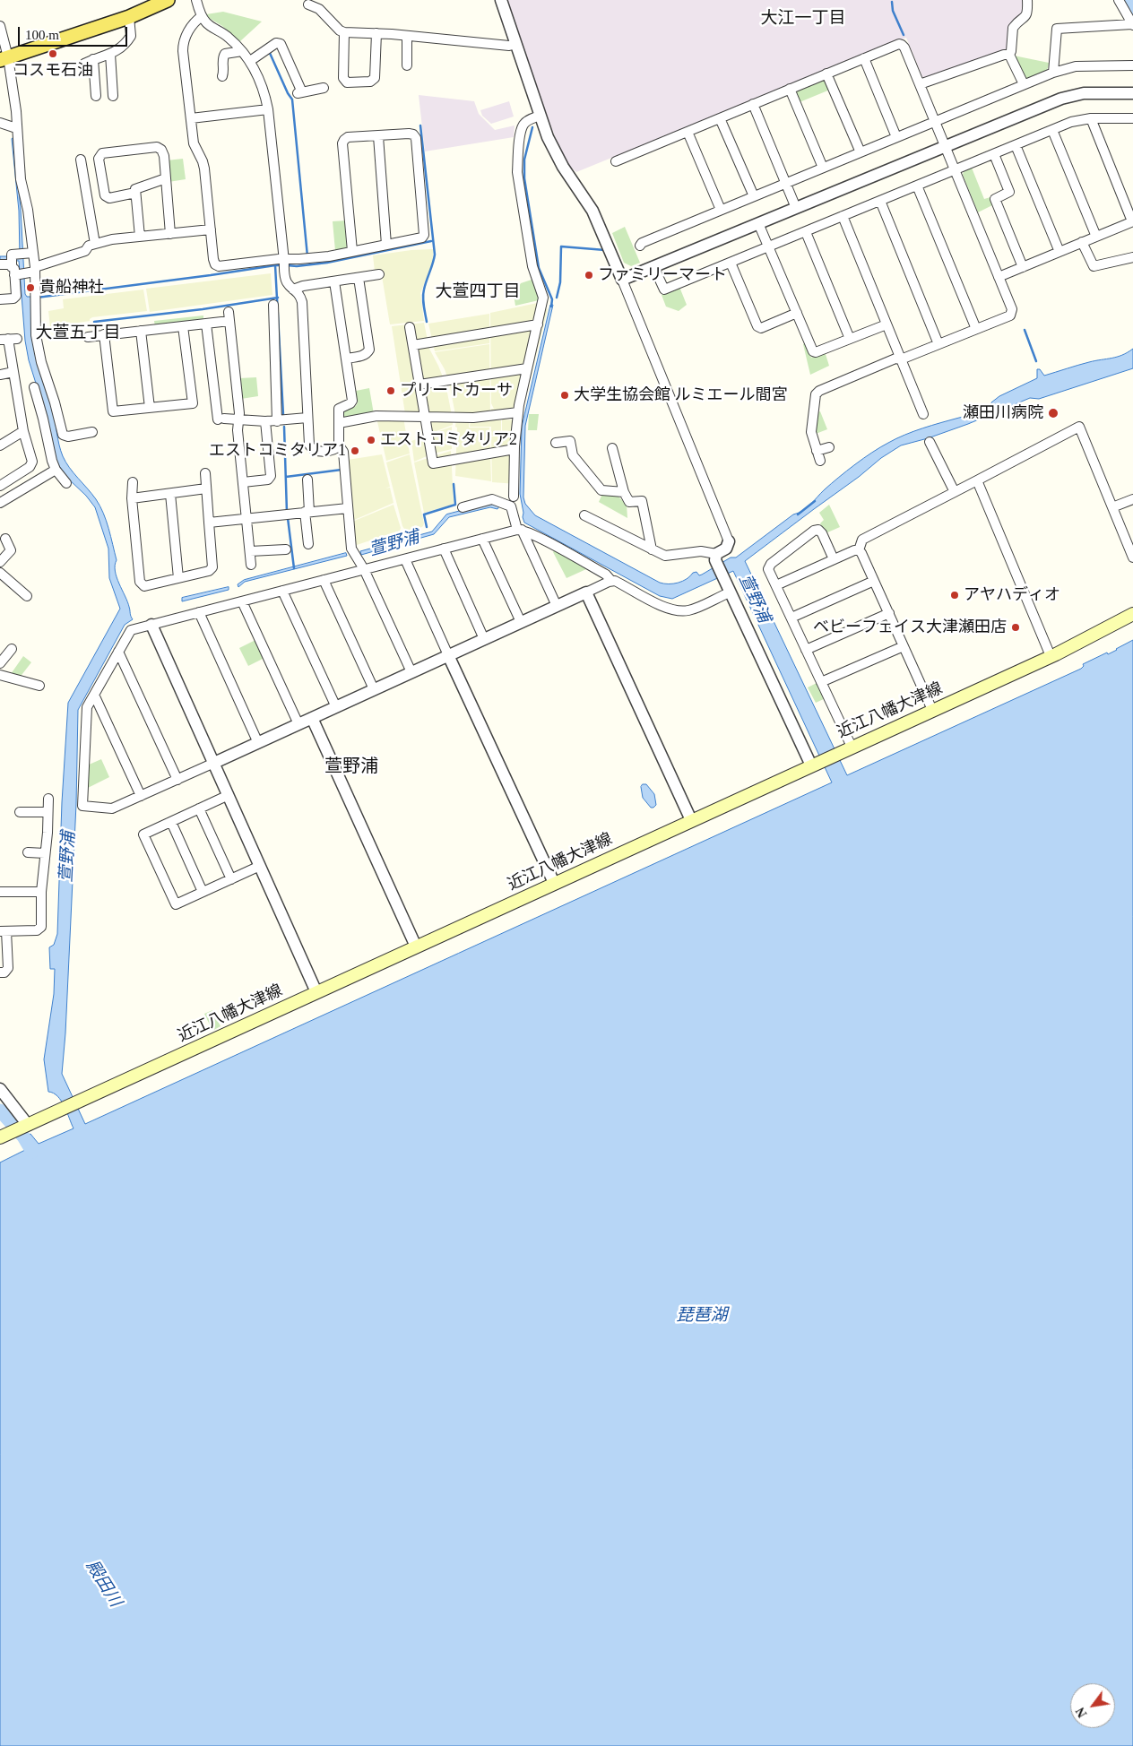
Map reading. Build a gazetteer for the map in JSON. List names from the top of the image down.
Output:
{
  "streets": {
    "main road": ["近江八幡大津線"]
  },
  "districts": [
    "大江一丁目",
    "大萱四丁目",
    "大萱五丁目",
    "萱野浦"
  ],
  "water": ["萱野浦", "琵琶湖", "殿田川"],
  "places": [
    "コスモ石油",
    "ファミリーマート",
    "貴船神社",
    "プリートカーサ",
    "大学生協会館 ルミエール間宮",
    "瀬田川病院",
    "エストコミタリア2",
    "エストコミタリア1",
    "アヤハディオ",
    "ベビーフェイス大津瀬田店"
  ],
  "scale_bar": "100 m",
  "north": "bottom left"
}
